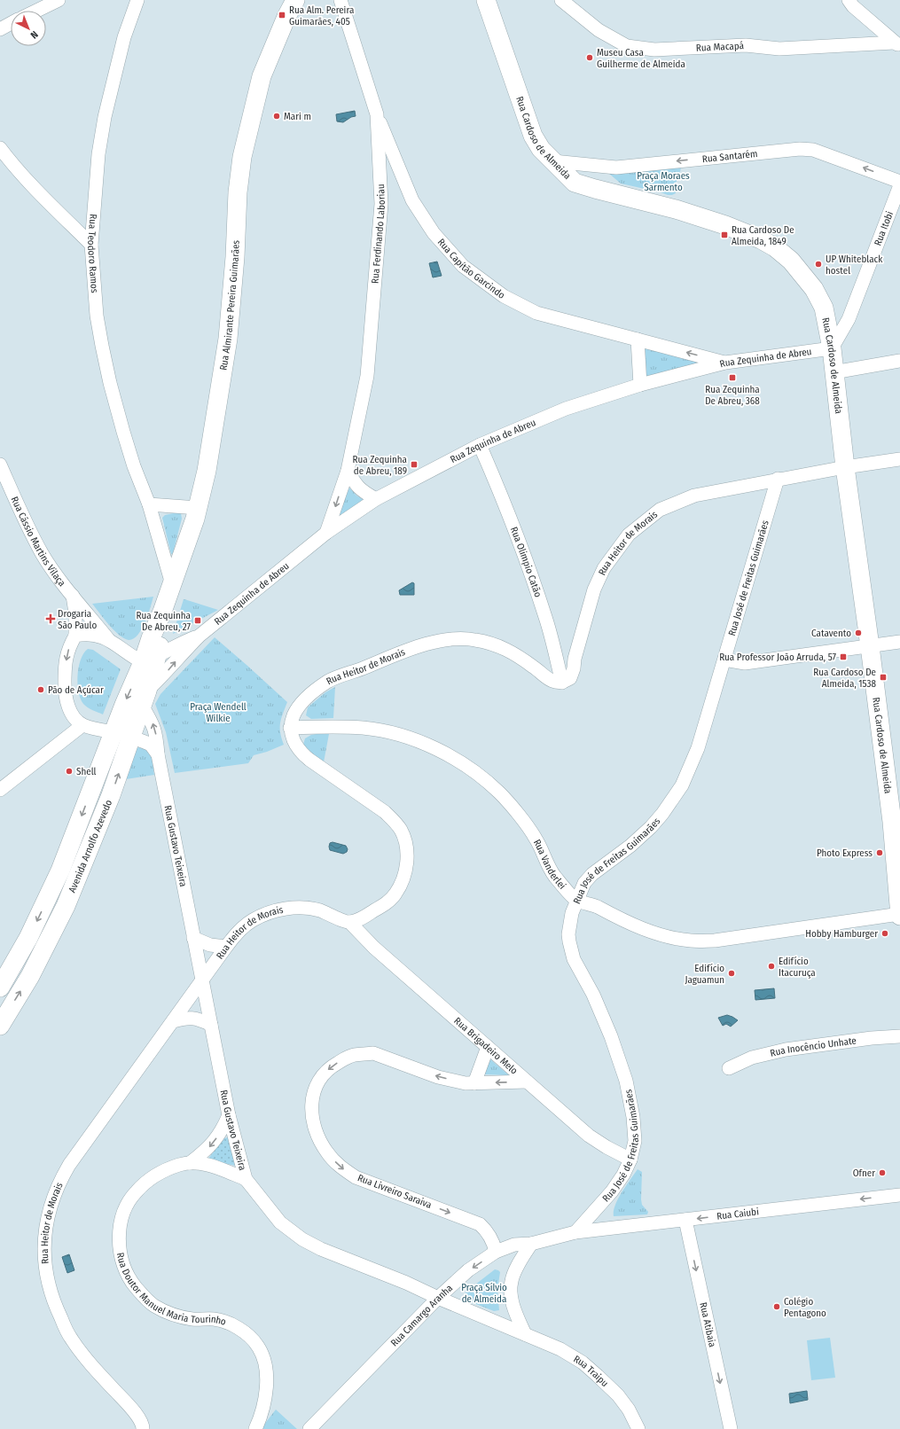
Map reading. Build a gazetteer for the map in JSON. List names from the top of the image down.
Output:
{
  "streets": {
    "main road": ["Rua Cardoso de Almeida", "Rua Almirante Pereira Guimarães", "Avenida Arnolfo Azevedo"],
    "street": [
      "Rua Macapá",
      "Rua Santarém",
      "Rua Itobi",
      "Rua Ferdinando Laboriau",
      "Rua Teodoro Ramos",
      "Rua Capitão Garcindo",
      "Rua Zequinha de Abreu",
      "Rua Cássio Martins Vilaça",
      "Rua Heitor de Morais",
      "Rua Olimpio Catão",
      "Rua José de Freitas Guimarães",
      "Rua Gustavo Teixeira",
      "Rua Vanderlei",
      "Rua Brigadeiro Melo",
      "Rua Inocêncio Unhate",
      "Rua Livreiro Saraiva",
      "Rua Caiubi",
      "Rua Doutor Manuel Maria Tourinho",
      "Rua Camargo Aranha",
      "Rua Atibaia",
      "Rua Traipu"
    ]
  },
  "crossings": [
    ["Rua Cardoso de Almeida", "Rua Santarém"],
    ["Rua Cardoso de Almeida", "Rua Itobi"],
    ["Rua Cardoso de Almeida", "Rua Zequinha de Abreu"],
    ["Rua Cardoso de Almeida", "Rua Heitor de Morais"],
    ["Rua Cardoso de Almeida", "Rua Vanderlei"],
    ["Rua Itobi", "Rua Zequinha de Abreu"],
    ["Rua Ferdinando Laboriau", "Rua Capitão Garcindo"],
    ["Rua Ferdinando Laboriau", "Rua Zequinha de Abreu"],
    ["Rua Teodoro Ramos", "Rua Almirante Pereira Guimarães"],
    ["Rua Capitão Garcindo", "Rua Zequinha de Abreu"],
    ["Rua Almirante Pereira Guimarães", "Rua Zequinha de Abreu"],
    ["Rua Almirante Pereira Guimarães", "Avenida Arnolfo Azevedo"],
    ["Rua Zequinha de Abreu", "Rua Olimpio Catão"],
    ["Rua Zequinha de Abreu", "Avenida Arnolfo Azevedo"],
    ["Rua Zequinha de Abreu", "Rua Gustavo Teixeira"],
    ["Rua Heitor de Morais", "Rua Olimpio Catão"],
    ["Rua Heitor de Morais", "Rua José de Freitas Guimarães"],
    ["Rua Heitor de Morais", "Rua Gustavo Teixeira"],
    ["Rua Heitor de Morais", "Rua Vanderlei"],
    ["Rua Heitor de Morais", "Rua Brigadeiro Melo"],
    ["Rua José de Freitas Guimarães", "Rua Vanderlei"],
    ["Rua José de Freitas Guimarães", "Rua Brigadeiro Melo"],
    ["Rua José de Freitas Guimarães", "Rua Caiubi"],
    ["Rua José de Freitas Guimarães", "Rua Camargo Aranha"],
    ["Avenida Arnolfo Azevedo", "Rua Gustavo Teixeira"],
    ["Rua Gustavo Teixeira", "Rua Doutor Manuel Maria Tourinho"],
    ["Rua Gustavo Teixeira", "Rua Camargo Aranha"],
    ["Rua Brigadeiro Melo", "Rua Livreiro Saraiva"],
    ["Rua Livreiro Saraiva", "Rua Camargo Aranha"],
    ["Rua Caiubi", "Rua Camargo Aranha"],
    ["Rua Caiubi", "Rua Atibaia"]
  ],
  "one_way": ["Rua Santarém", "Rua Caiubi", "Rua Atibaia"],
  "parks": ["Praça Moraes Sarmento", "Praça Wendell Wilkie", "Praça Sílvio de Almeida"],
  "places": {
    "transit": [
      "Rua Alm. Pereira Guimarães, 405",
      "Rua Cardoso De Almeida, 1849",
      "Rua Zequinha De Abreu, 368",
      "Rua Zequinha de Abreu, 189",
      "Rua Zequinha De Abreu, 27",
      "Rua Professor João Arruda, 57",
      "Rua Cardoso De Almeida, 1538"
    ],
    "other": [
      "Museu Casa Guilherme de Almeida",
      "Mari m",
      "UP Whiteblack hostel",
      "Catavento",
      "Pão de Açúcar",
      "Shell",
      "Photo Express",
      "Hobby Hamburger",
      "Edifício Itacuruça",
      "Edifício Jaguamun",
      "Ofner",
      "Colégio Pentagono"
    ],
    "health": ["Drogaria São Paulo"]
  },
  "north": "bottom right"
}
